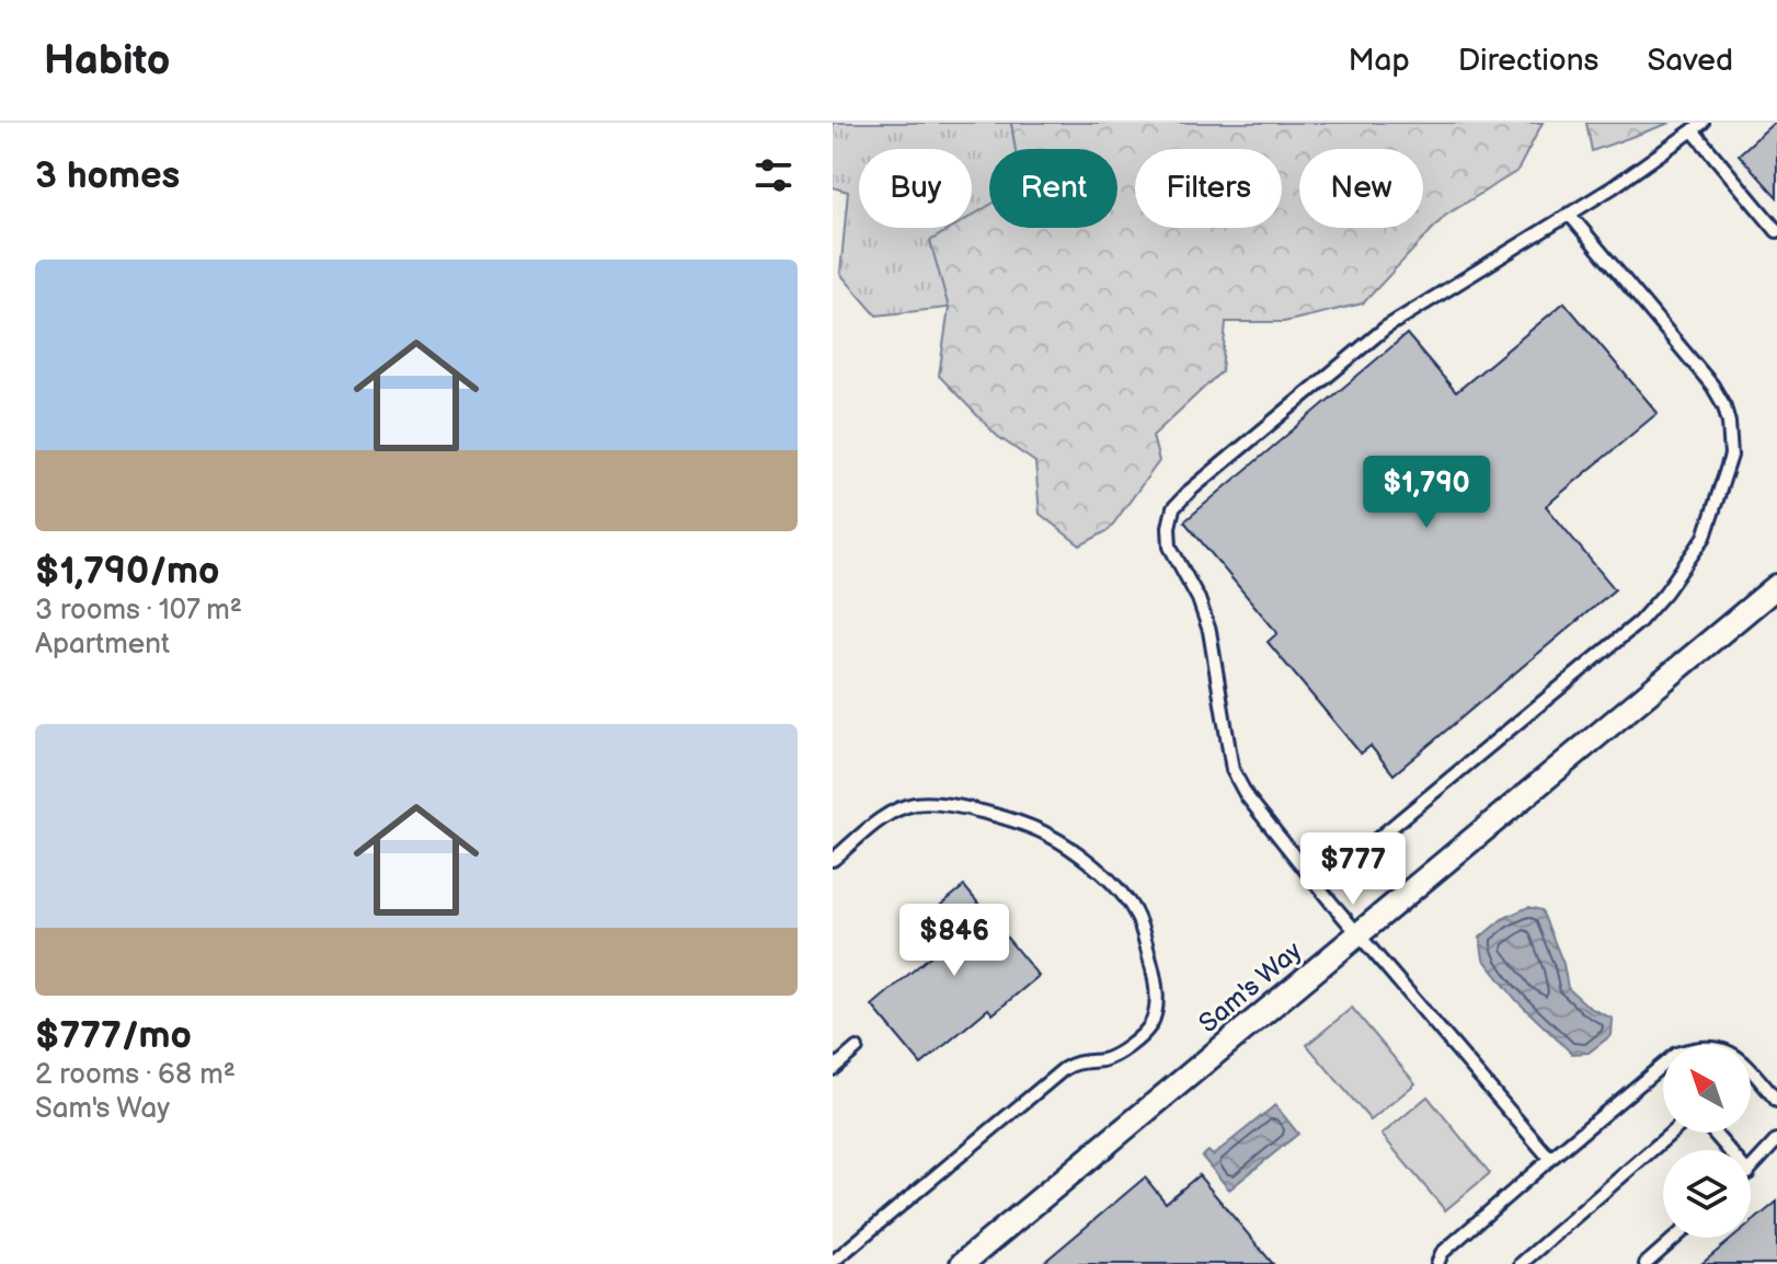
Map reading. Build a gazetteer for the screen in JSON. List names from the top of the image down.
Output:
{
  "streets": {
    "street": ["Sam's Way"]
  },
  "north": "top left",
  "page": {
    "header": "Habito",
    "nav": ["Map", "Directions", "Saved"],
    "heading": "3 homes",
    "chip": [
      "Buy",
      "Rent",
      "Filters",
      "New"
    ],
    "list": [
      {
        "name": "$1,790/mo",
        "note": "3 rooms · 107 m² · Apartment"
      },
      {
        "name": "$777/mo",
        "note": "2 rooms · 68 m² · Sam's Way"
      }
    ],
    "price": ["$1,790", "$777", "$846"]
  }
}
